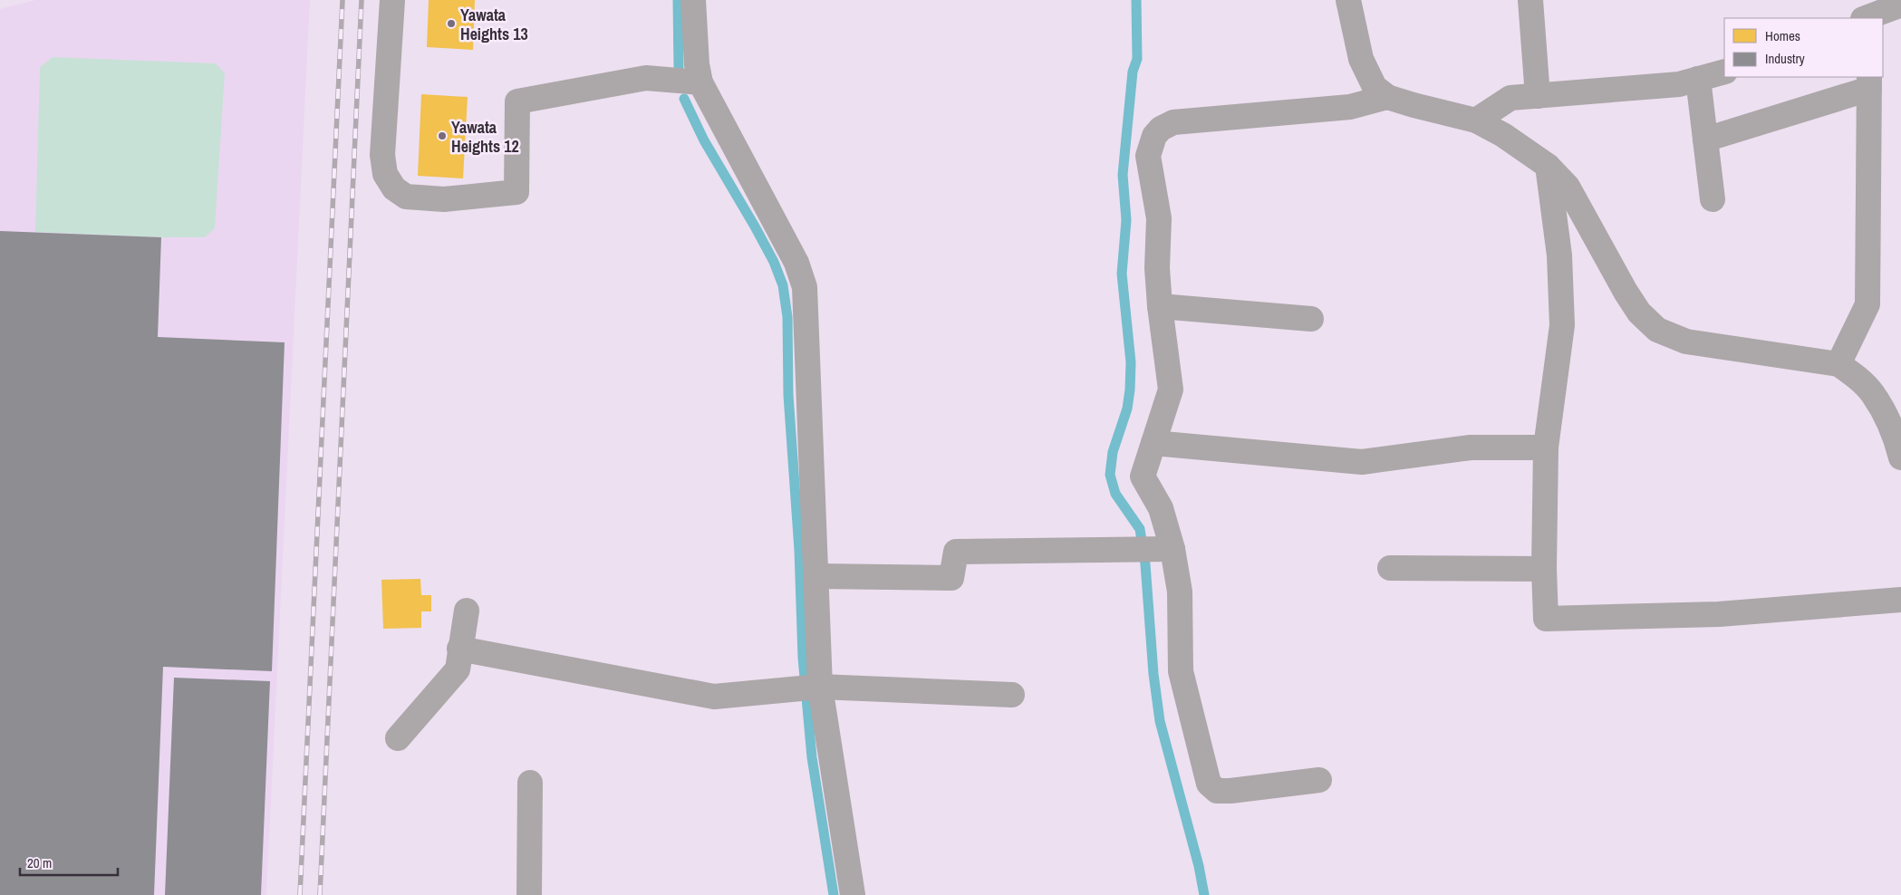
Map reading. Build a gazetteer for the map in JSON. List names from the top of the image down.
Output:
{
  "places": ["Yawata Heights 13", "Yawata Heights 12"],
  "legend": ["Homes", "Industry"],
  "scale_bar": "20 m"
}
